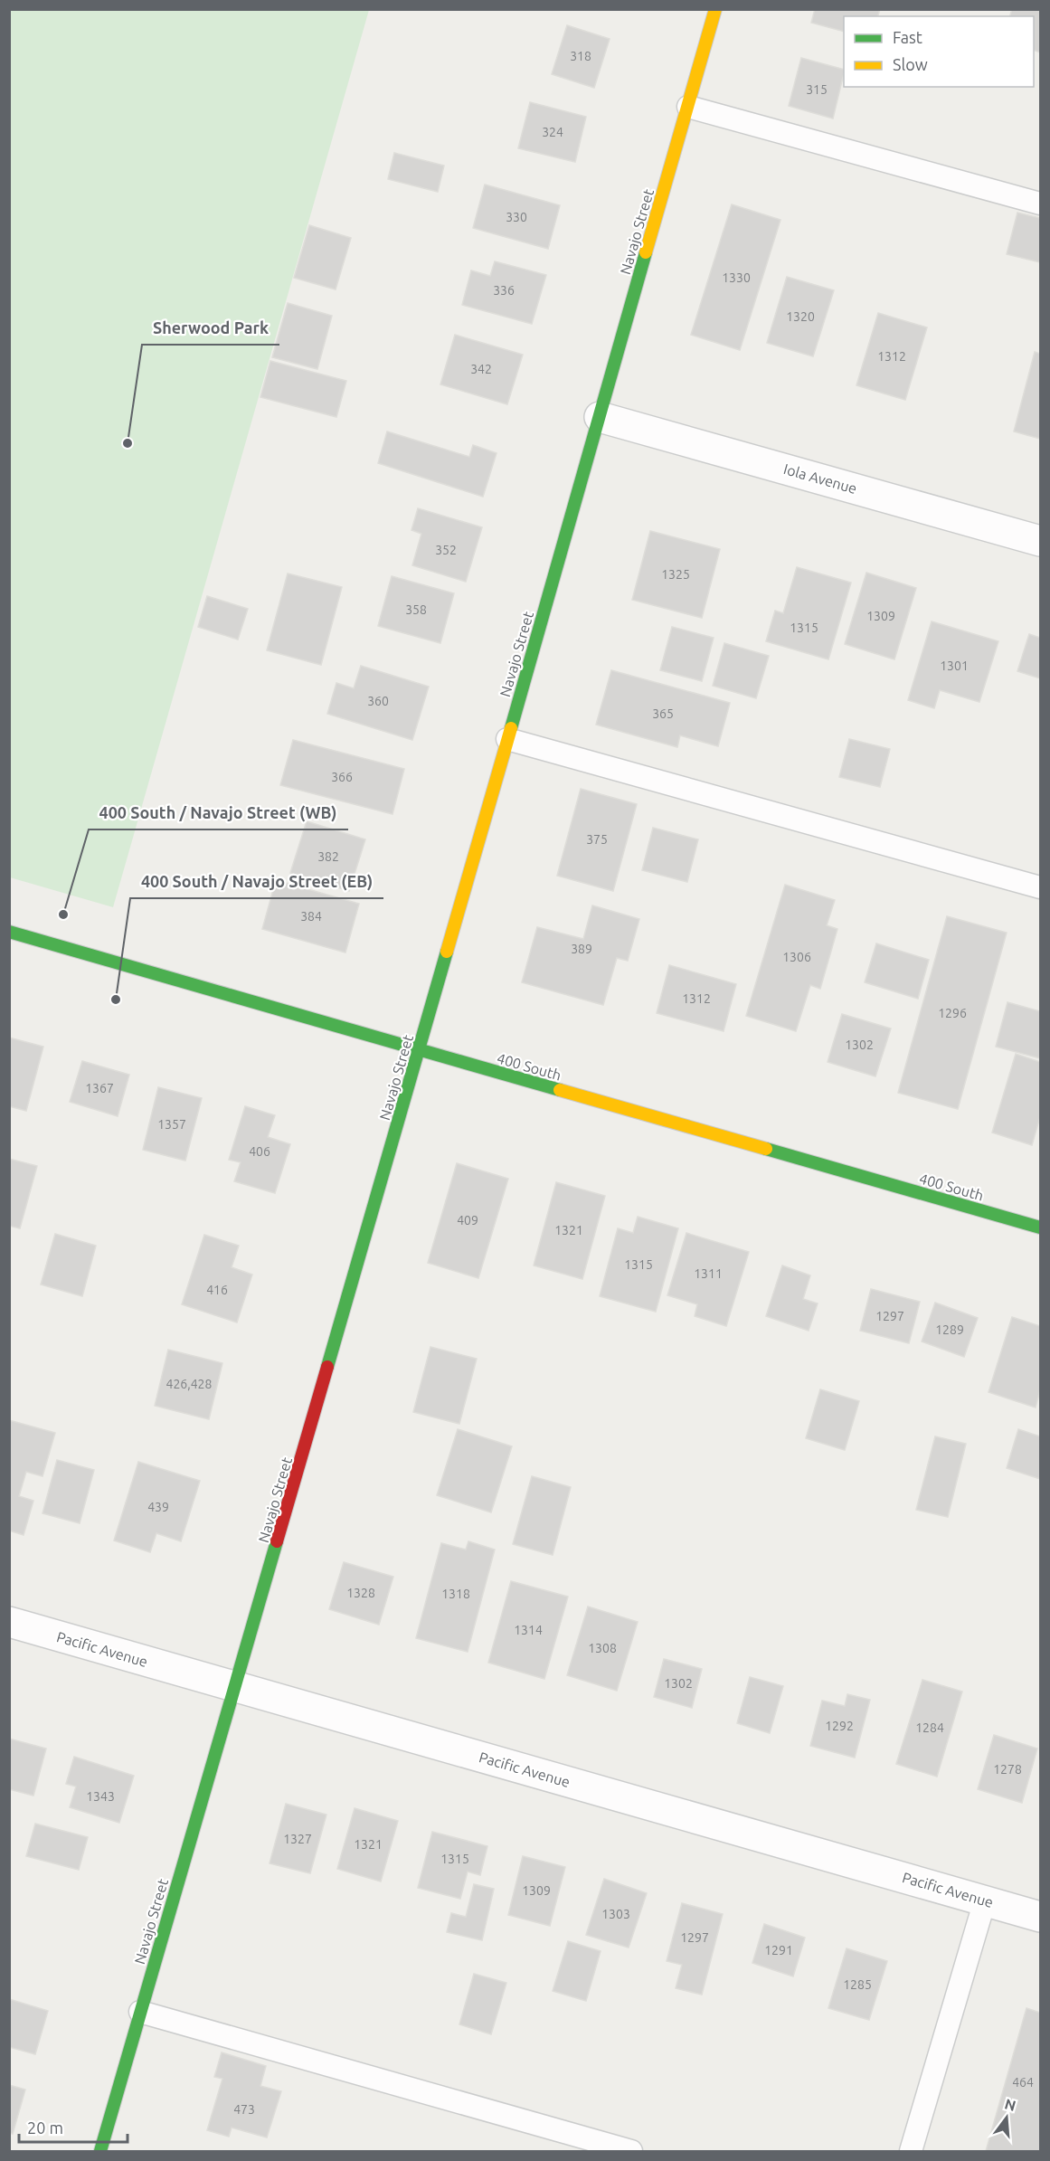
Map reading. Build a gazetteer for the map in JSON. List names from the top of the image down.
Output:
{
  "streets": {
    "street": [
      "Navajo Street",
      "Iola Avenue",
      "400 South",
      "Pacific Avenue"
    ]
  },
  "crossings": [
    ["Navajo Street", "Iola Avenue"],
    ["Navajo Street", "400 South"],
    ["Navajo Street", "Pacific Avenue"]
  ],
  "places": ["Sherwood Park", "400 South / Navajo Street (WB)", "400 South / Navajo Street (EB)"],
  "house_numbers": [
    "318",
    "315",
    "324",
    "330",
    "1330",
    "336",
    "1320",
    "1312",
    "342",
    "352",
    "1325",
    "358",
    "1309",
    "1315",
    "1301",
    "360",
    "365",
    "366",
    "375",
    "382",
    "384",
    "389",
    "1306",
    "1312",
    "1296",
    "1302",
    "1367",
    "1357",
    "406",
    "409",
    "1321",
    "1315",
    "1311",
    "416",
    "1297",
    "1289",
    "426,428",
    "439",
    "1328",
    "1318",
    "1314",
    "1308",
    "1302",
    "1292",
    "1284",
    "1278",
    "1343",
    "1327",
    "1321",
    "1315",
    "1309",
    "1303",
    "1297",
    "1291",
    "1285",
    "464",
    "473"
  ],
  "legend": ["Fast", "Slow"],
  "scale_bar": "20 m",
  "north": "top"
}
